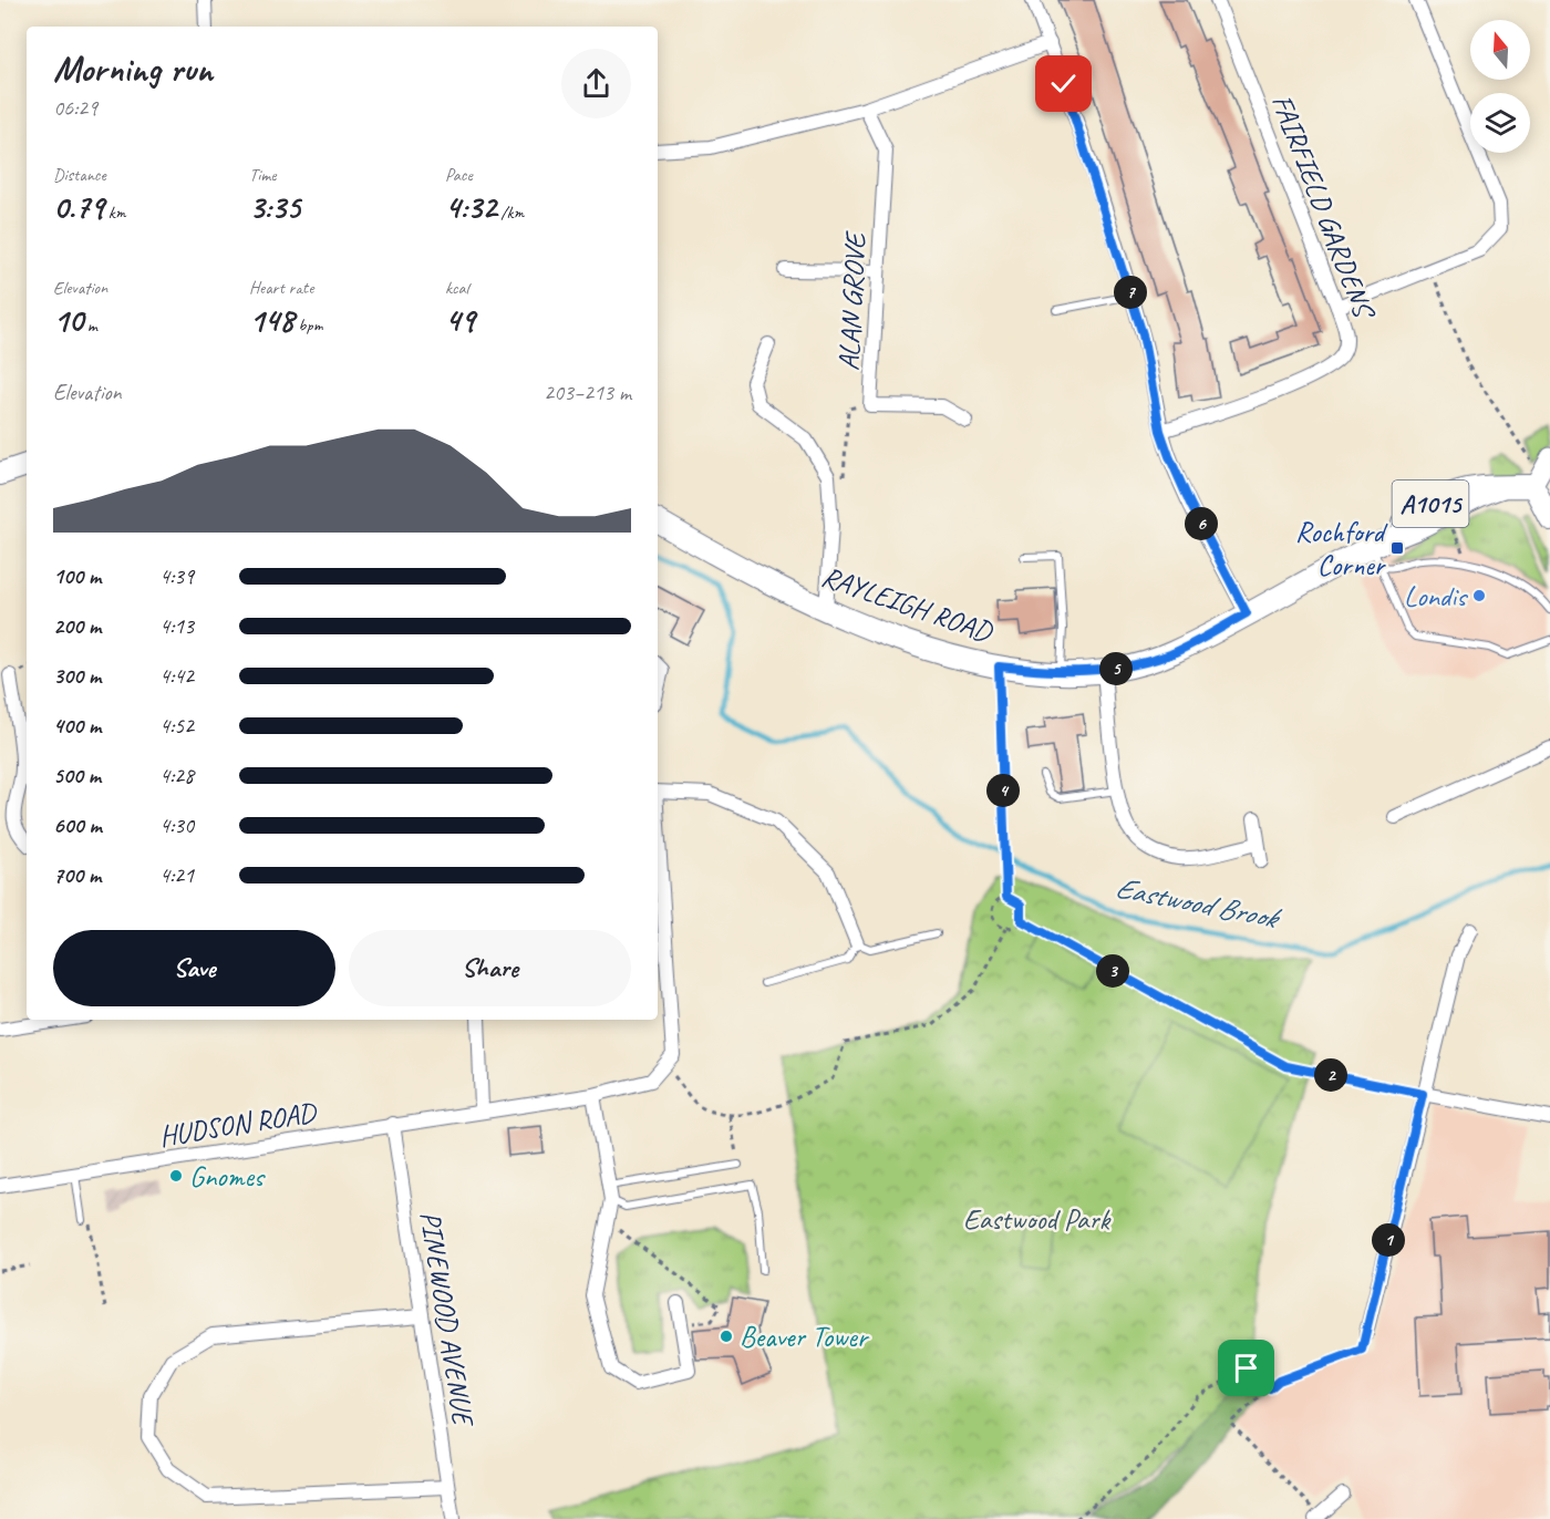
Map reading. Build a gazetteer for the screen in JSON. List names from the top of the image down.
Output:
{
  "streets": {
    "main road": ["A1015", "RAYLEIGH ROAD"],
    "street": [
      "FAIRFIELD GARDENS",
      "ALAN GROVE",
      "HUDSON ROAD",
      "PINEWOOD AVENUE"
    ]
  },
  "crossings": [
    ["HUDSON ROAD", "PINEWOOD AVENUE"]
  ],
  "water": ["Eastwood Brook"],
  "parks": ["Eastwood Park"],
  "places": {
    "transit": ["Rochford Corner"],
    "other": ["Londis", "Gnomes", "Beaver Tower"]
  },
  "north": "top",
  "page": {
    "heading": ["Morning run", "06:29"],
    "stats": [
      ["Distance", "0.79 km"],
      ["Time", "3:35"],
      ["Pace", "4:32 /km"],
      ["Elevation", "10 m"],
      ["Heart rate", "148 bpm"],
      ["kcal", "49"]
    ],
    "pins": [
      "7",
      "6",
      "5",
      "4",
      "3",
      "2",
      "1"
    ],
    "chart": ["Elevation", "203–213 m"],
    "list": [
      {
        "name": "100 m",
        "note": "4:39"
      },
      {
        "name": "200 m",
        "note": "4:13"
      },
      {
        "name": "300 m",
        "note": "4:42"
      },
      {
        "name": "400 m",
        "note": "4:52"
      },
      {
        "name": "500 m",
        "note": "4:28"
      },
      {
        "name": "600 m",
        "note": "4:30"
      },
      {
        "name": "700 m",
        "note": "4:21"
      }
    ],
    "buttons": ["Save", "Share"]
  }
}
